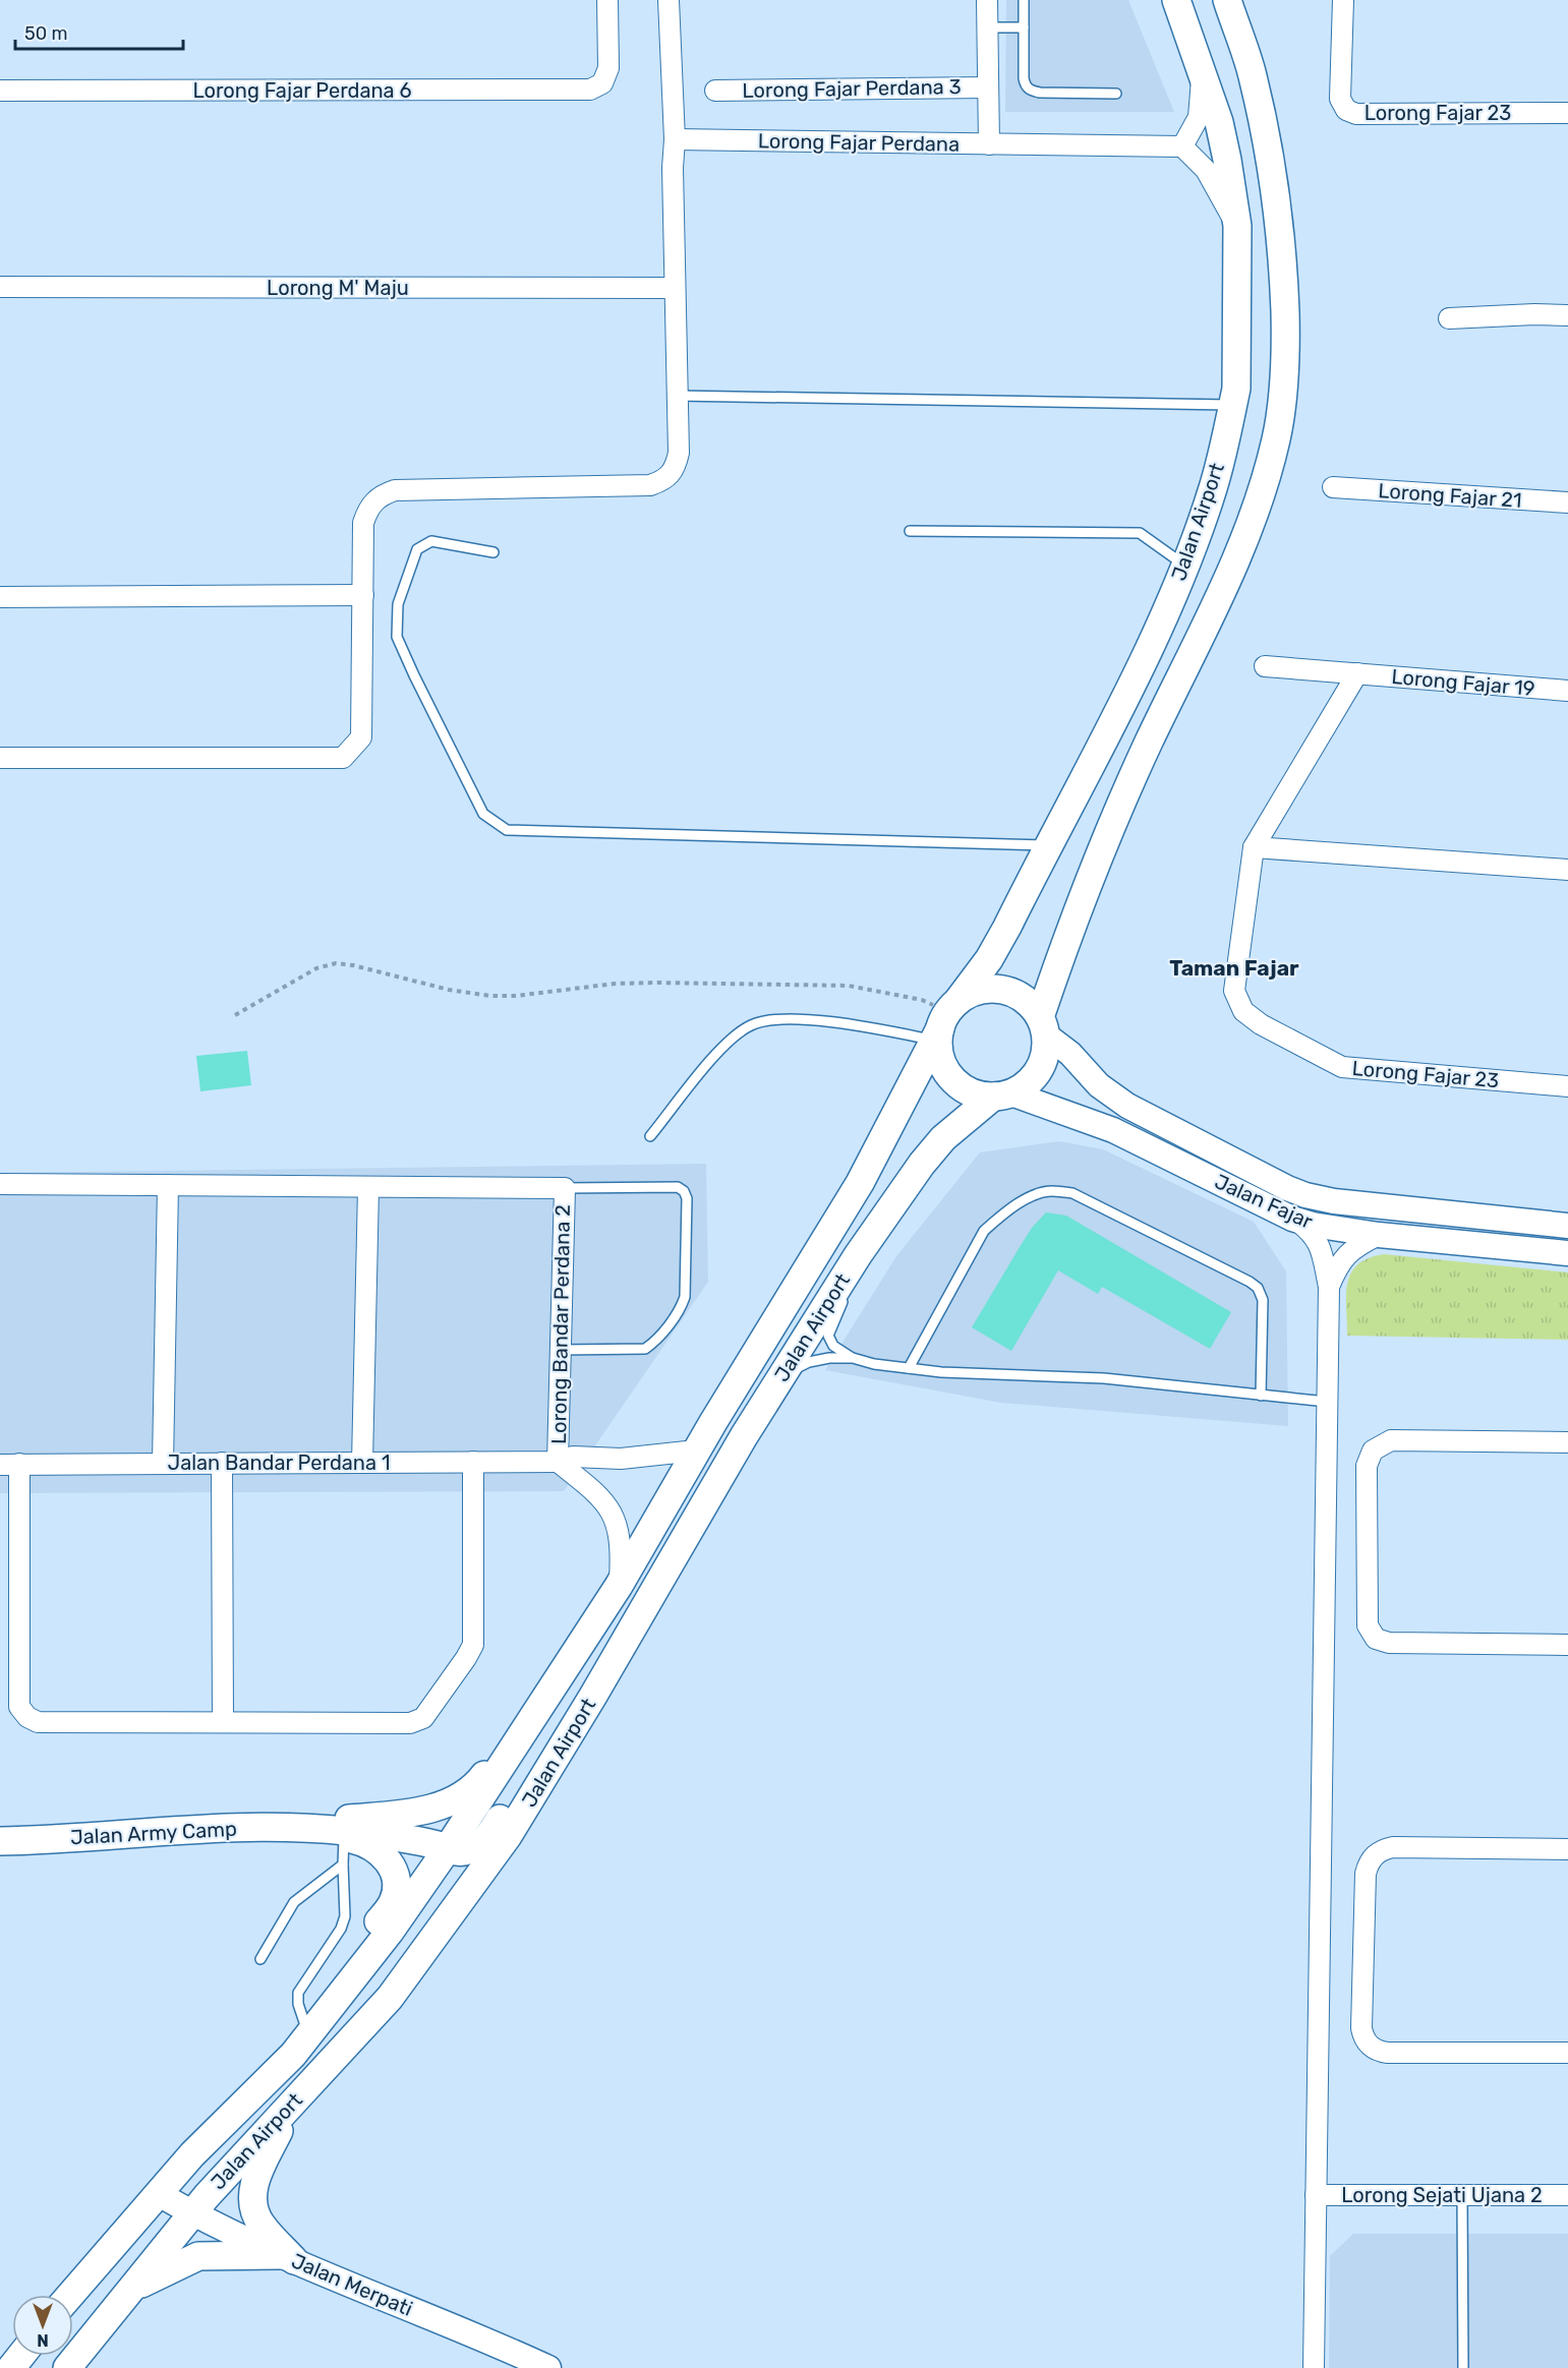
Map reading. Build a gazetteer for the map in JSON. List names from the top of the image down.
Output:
{
  "streets": {
    "main road": ["Jalan Airport", "Jalan Army Camp"],
    "street": [
      "Lorong Fajar Perdana 3",
      "Lorong Fajar Perdana 6",
      "Lorong Fajar 23",
      "Lorong Fajar Perdana",
      "Lorong M' Maju",
      "Lorong Fajar 21",
      "Lorong Fajar 19",
      "Jalan Fajar",
      "Lorong Bandar Perdana 2",
      "Jalan Bandar Perdana 1",
      "Lorong Sejati Ujana 2",
      "Jalan Merpati"
    ]
  },
  "crossings": [
    ["Jalan Airport", "Jalan Fajar"],
    ["Jalan Airport", "Jalan Bandar Perdana 1"],
    ["Jalan Airport", "Jalan Merpati"],
    ["Lorong Bandar Perdana 2", "Jalan Bandar Perdana 1"]
  ],
  "districts": ["Taman Fajar"],
  "scale_bar": "50 m",
  "north": "bottom"
}
